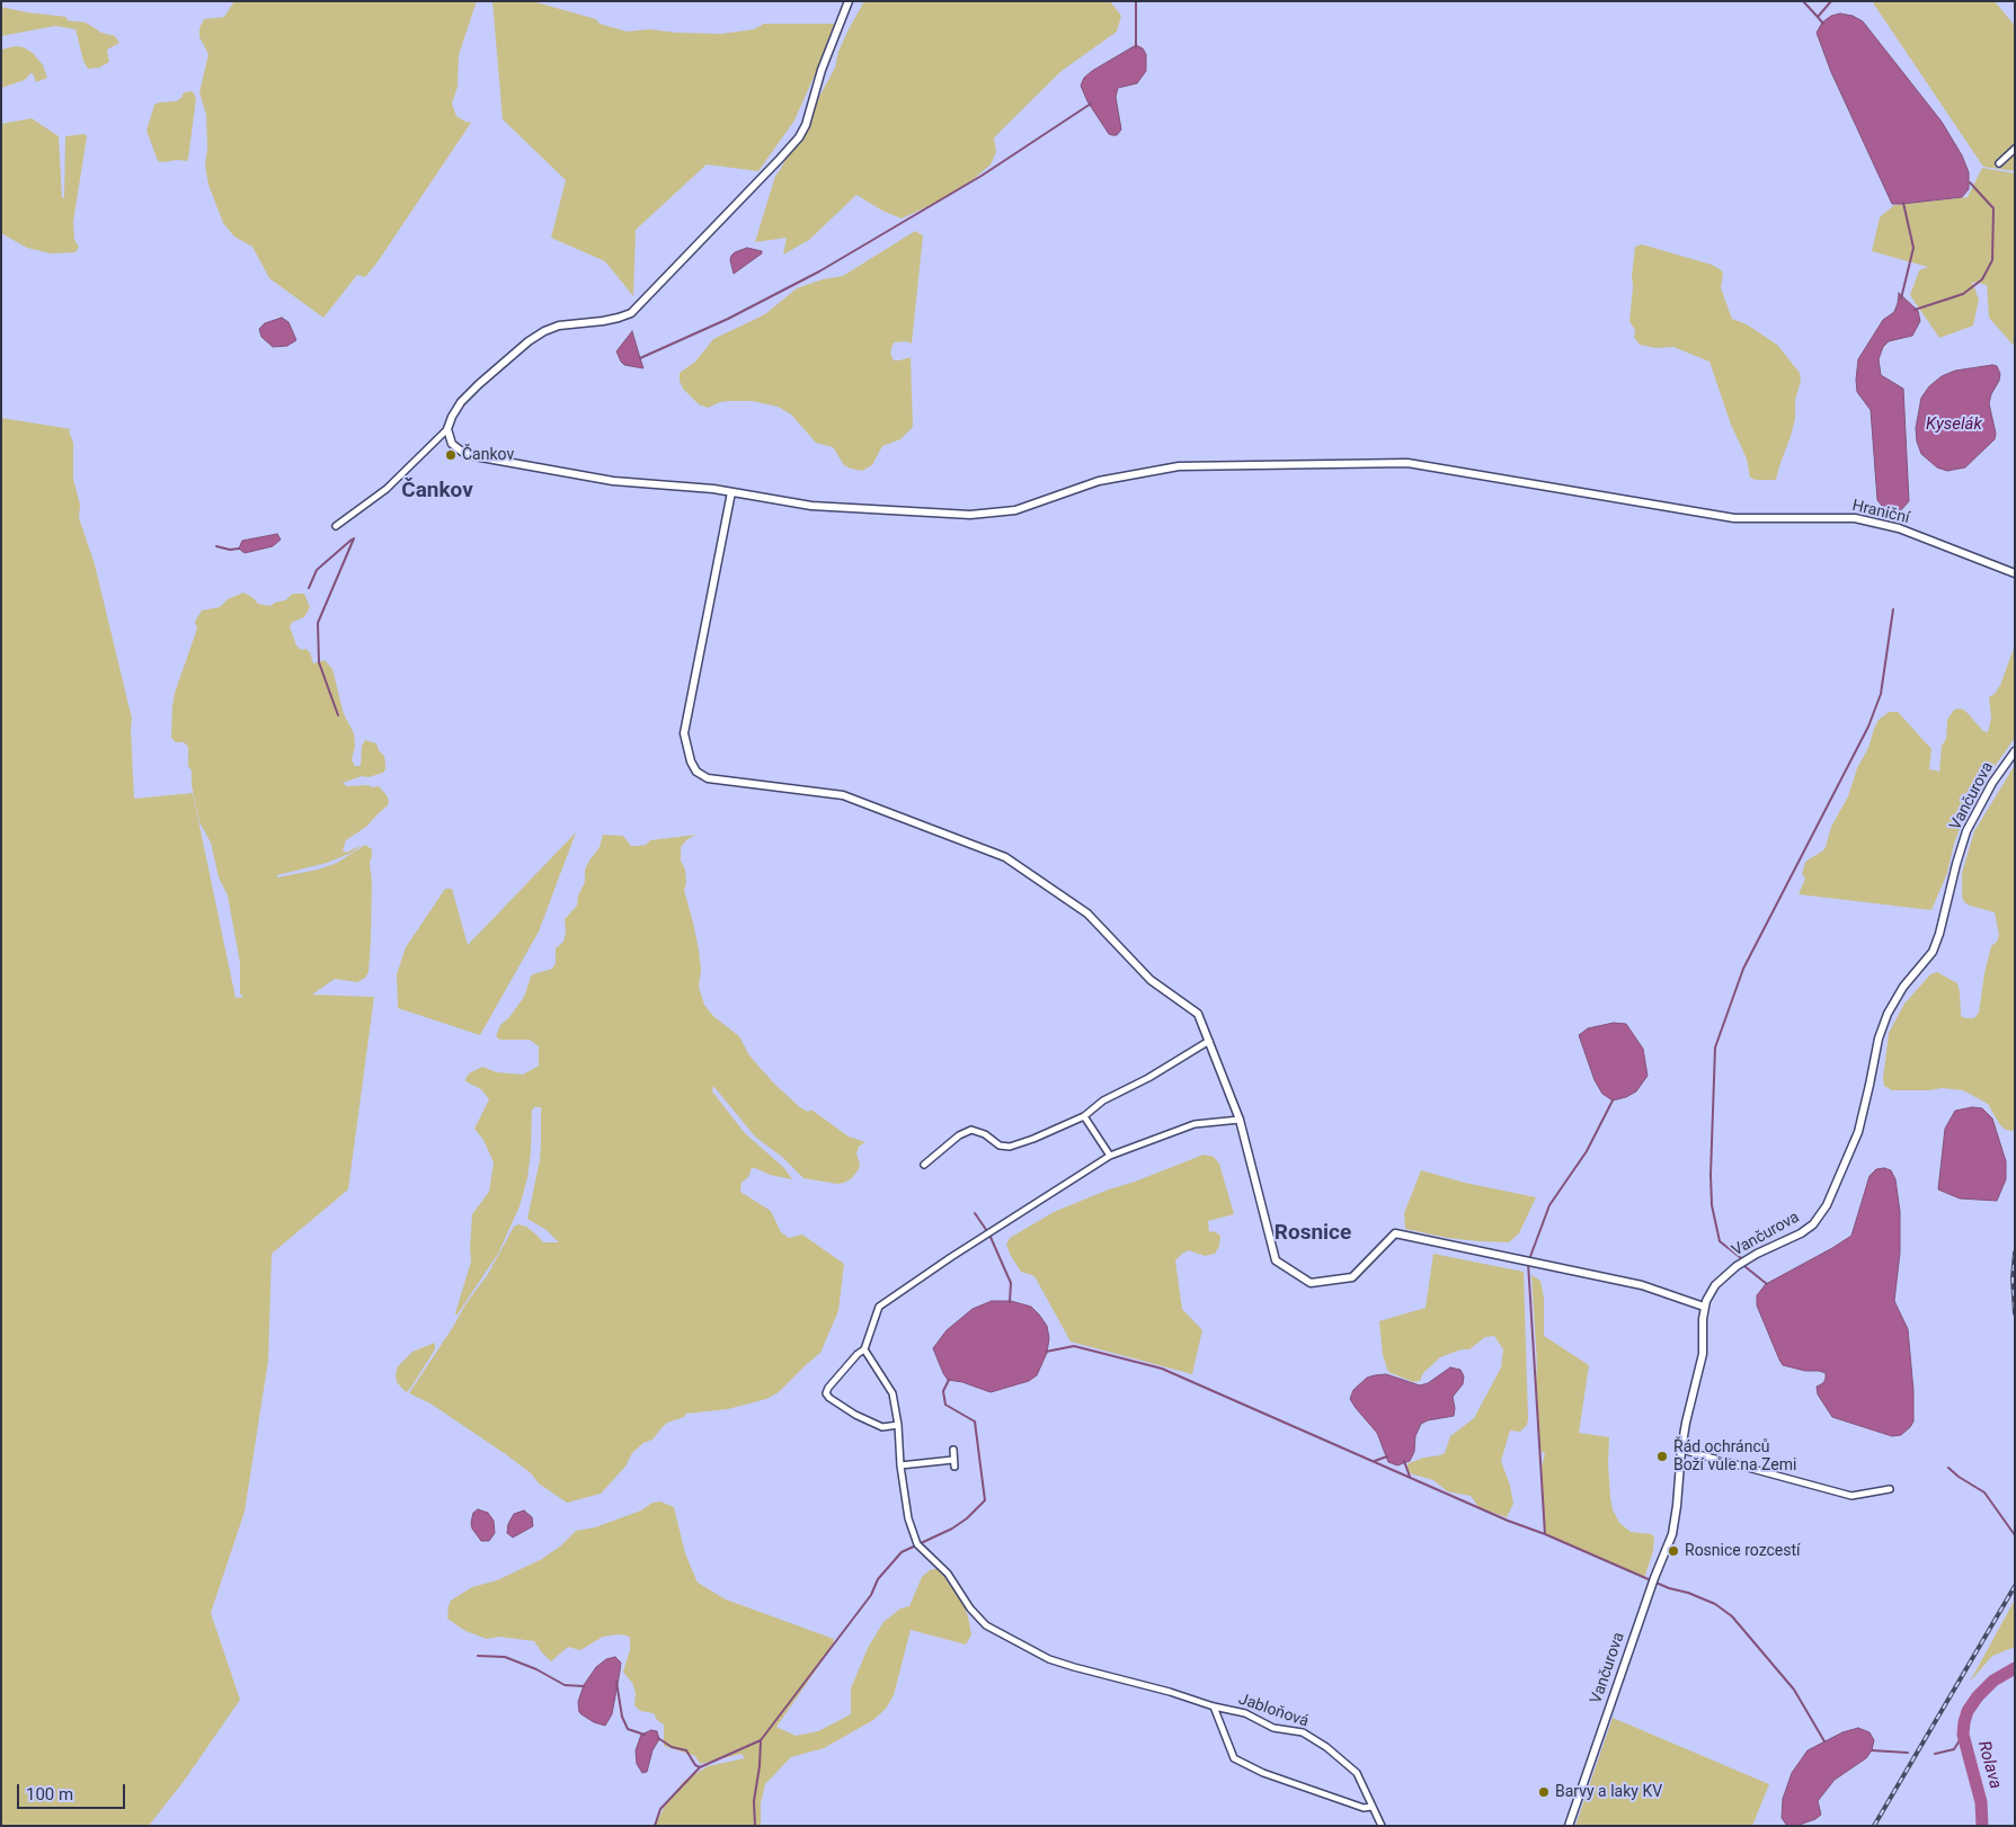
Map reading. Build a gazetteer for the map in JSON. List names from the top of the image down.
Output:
{
  "streets": {
    "street": ["Hraniční", "Vančurova", "Jabloňová"]
  },
  "districts": ["Čankov", "Rosnice"],
  "water": ["Kyselák", "Rolava"],
  "places": [
    "Čankov",
    "Řád ochránců Boží vůle na Zemi",
    "Rosnice rozcestí",
    "Barvy a laky KV"
  ],
  "scale_bar": "100 m"
}
